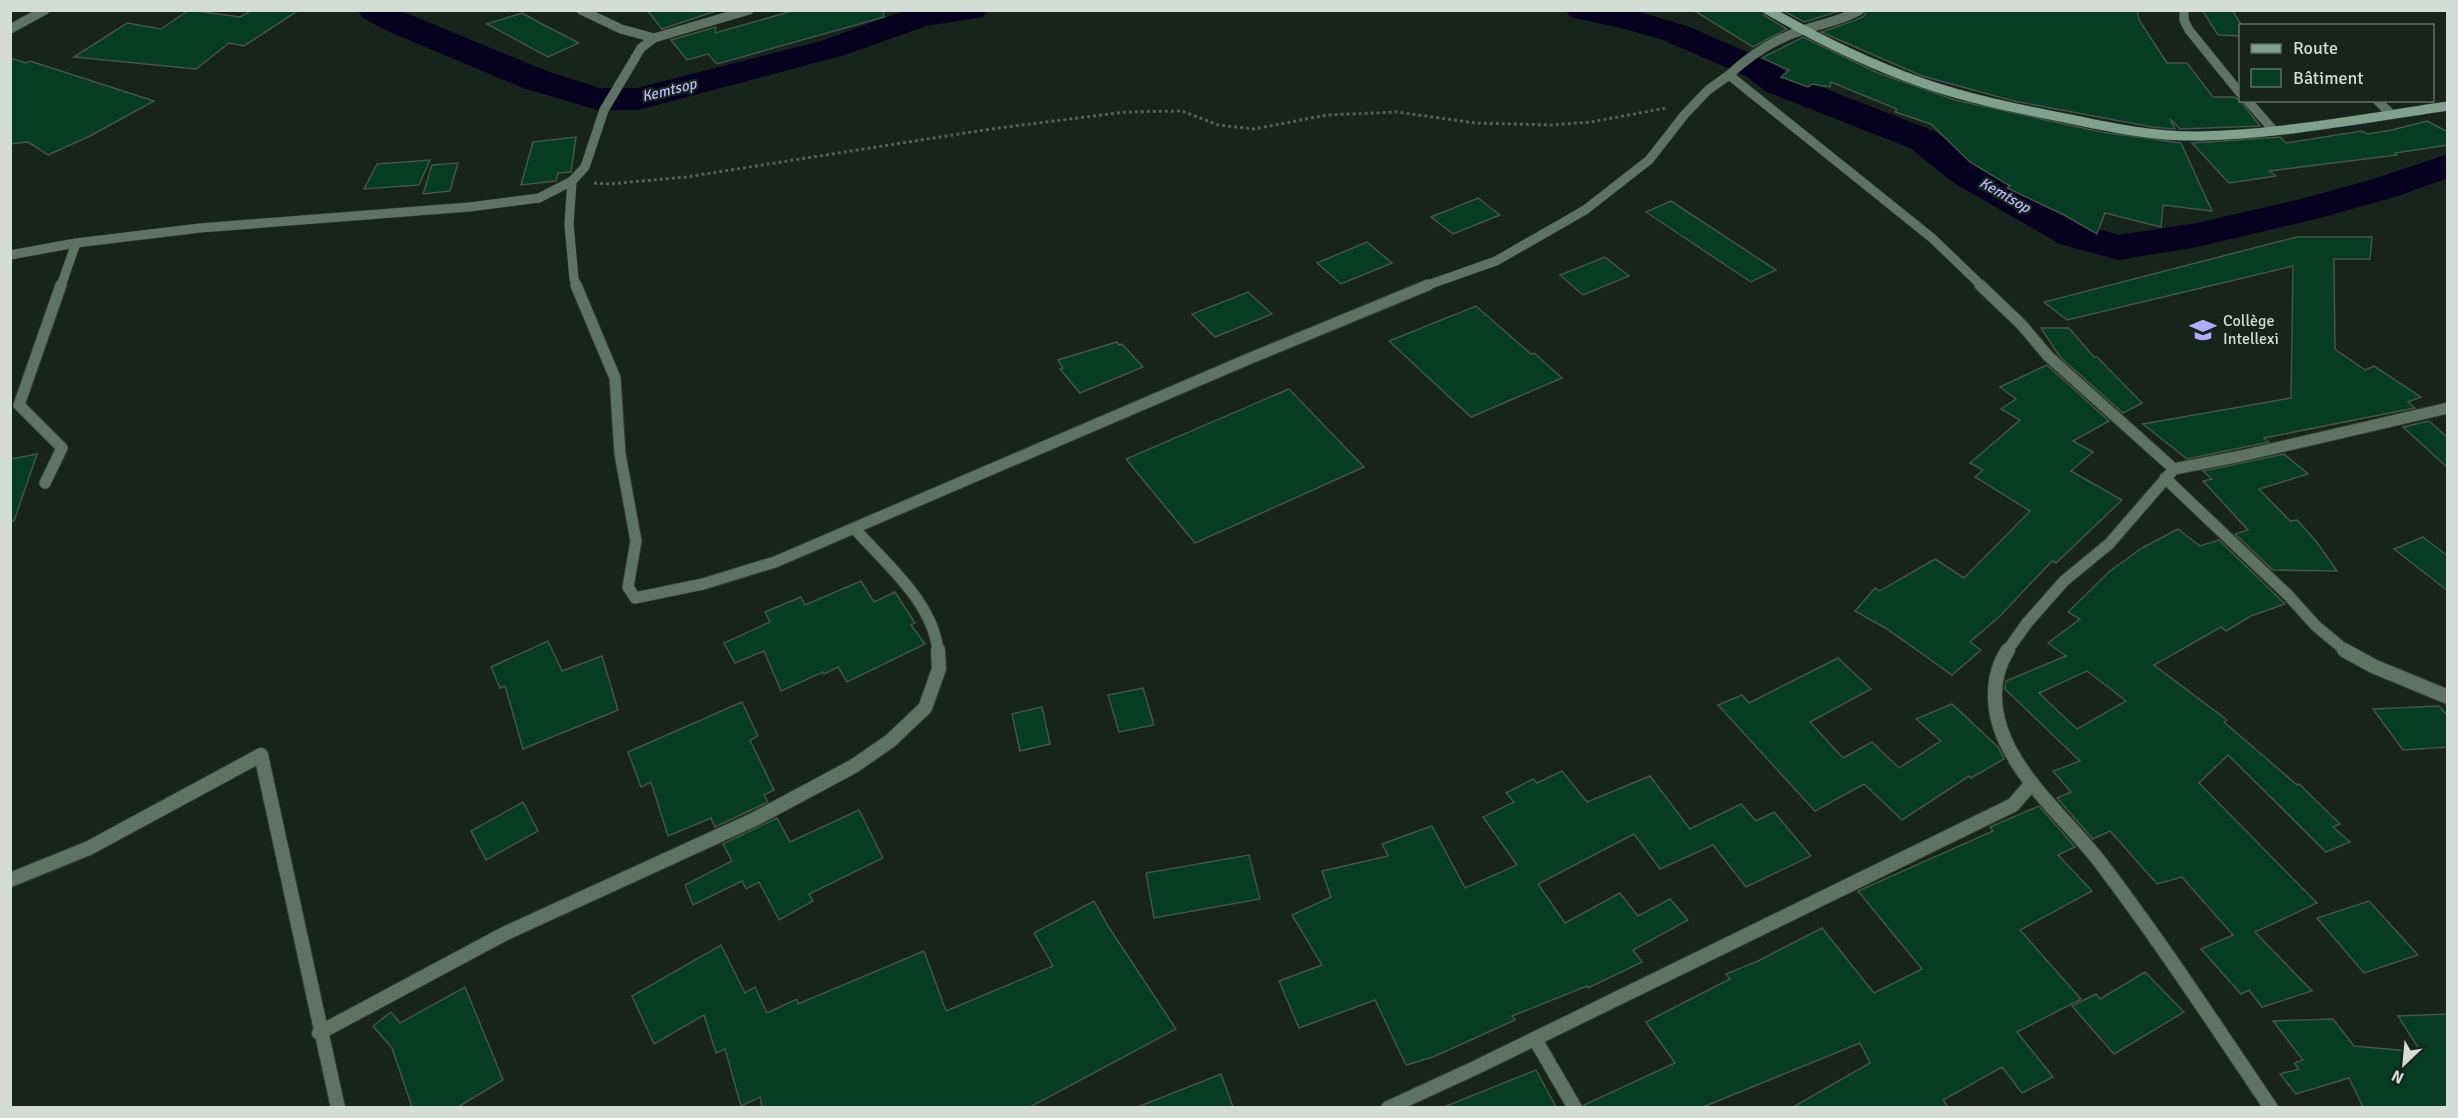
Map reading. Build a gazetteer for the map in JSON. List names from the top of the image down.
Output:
{
  "water": ["Kemtsop"],
  "places": {
    "school or university": ["Collège Intellexi"]
  },
  "legend": ["Route", "Bâtiment"],
  "north": "bottom left"
}
